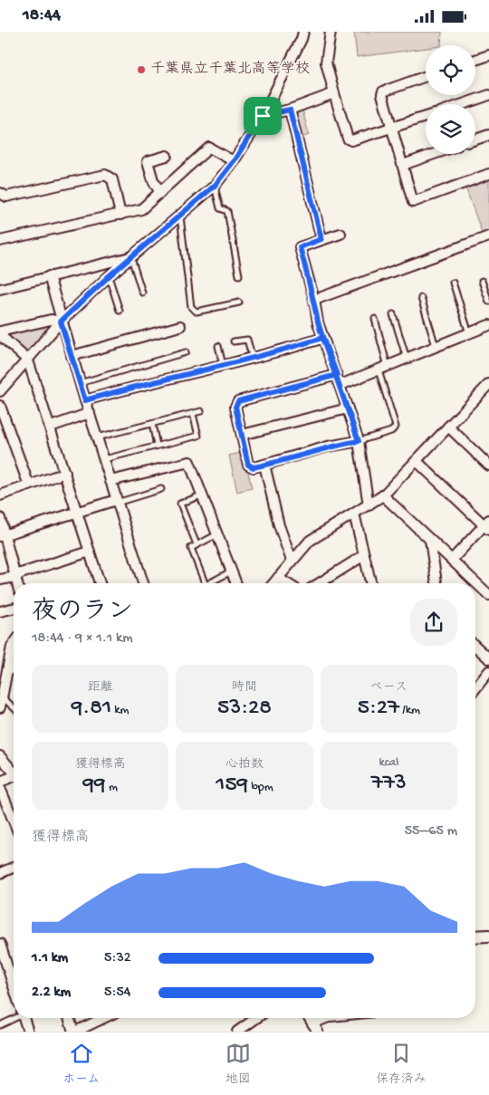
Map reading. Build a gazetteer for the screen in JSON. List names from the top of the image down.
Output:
{
  "places": ["千葉県立千葉北高等学校"],
  "page": {
    "status": "18:44",
    "heading": ["夜のラン", "18:44 · 9 × 1.1 km"],
    "stats": [
      ["距離", "9.81 km"],
      ["時間", "53:28"],
      ["ペース", "5:27 /km"],
      ["獲得標高", "99 m"],
      ["心拍数", "159 bpm"],
      ["kcal", "773"]
    ],
    "chart": ["獲得標高", "55–65 m"],
    "list": [
      {
        "name": "1.1 km",
        "note": "5:32"
      },
      {
        "name": "2.2 km",
        "note": "5:54"
      }
    ],
    "tabs": ["ホーム", "地図", "保存済み"]
  }
}
